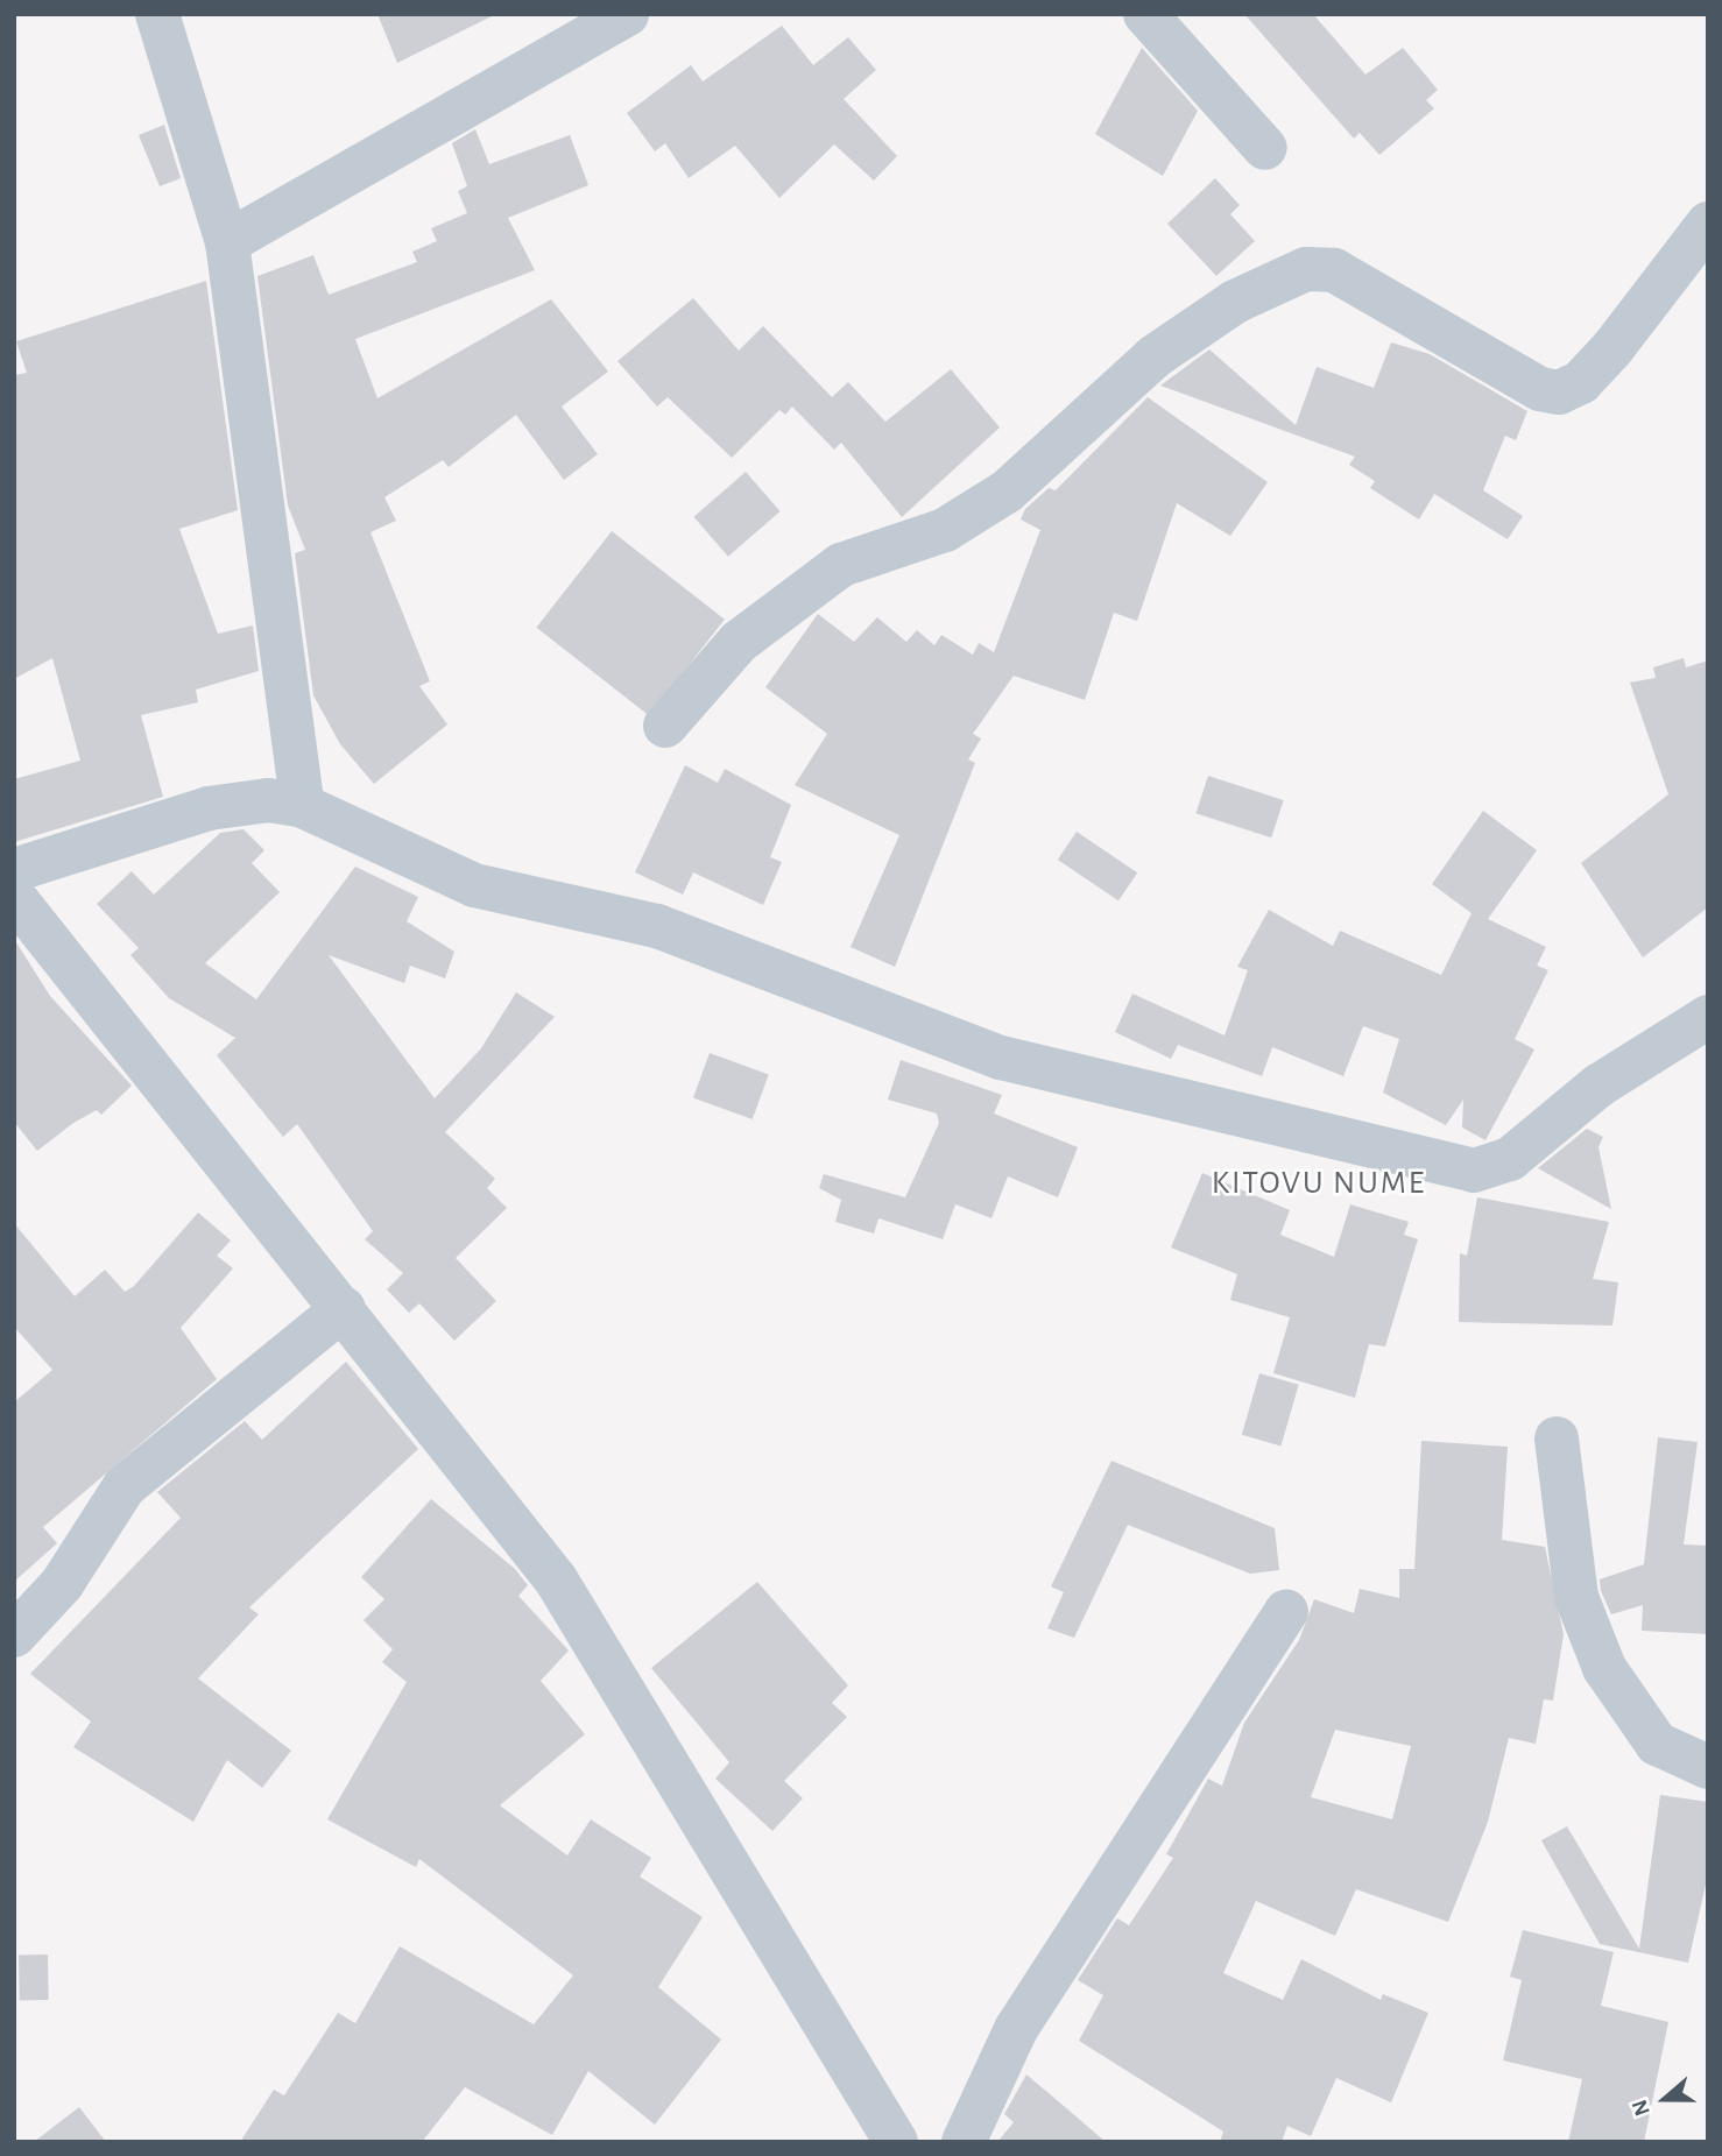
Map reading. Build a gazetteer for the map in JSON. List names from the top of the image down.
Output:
{
  "districts": ["KITOVU NUME"],
  "north": "left"
}
